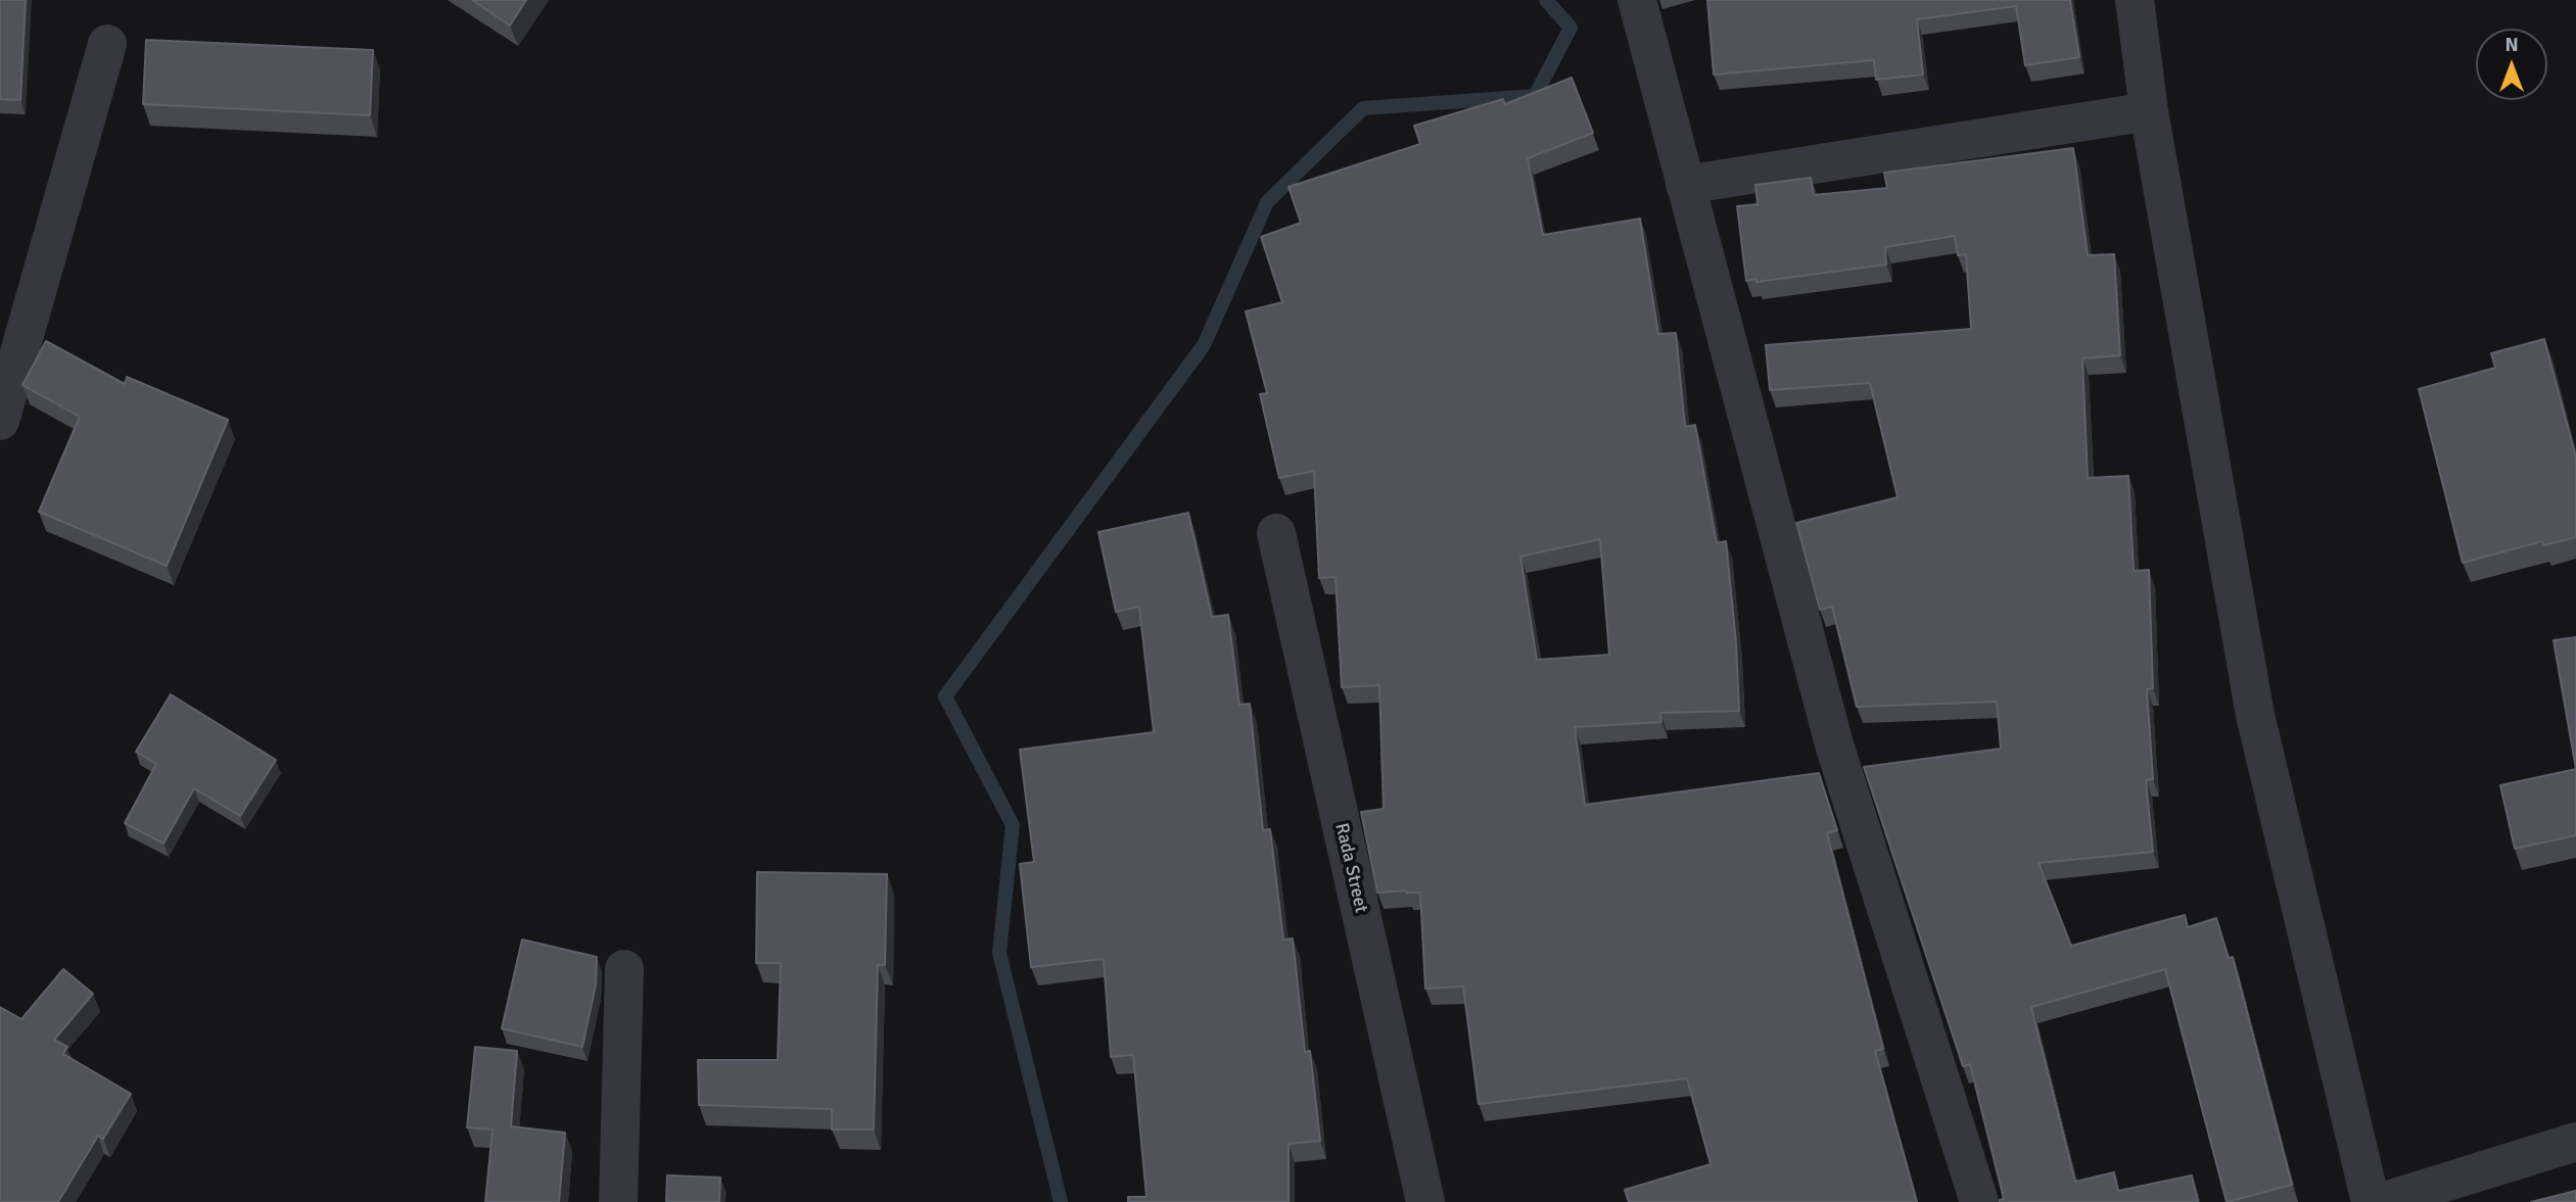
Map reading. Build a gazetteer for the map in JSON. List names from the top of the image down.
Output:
{
  "streets": {
    "street": ["Rada Street"]
  },
  "north": "top"
}
